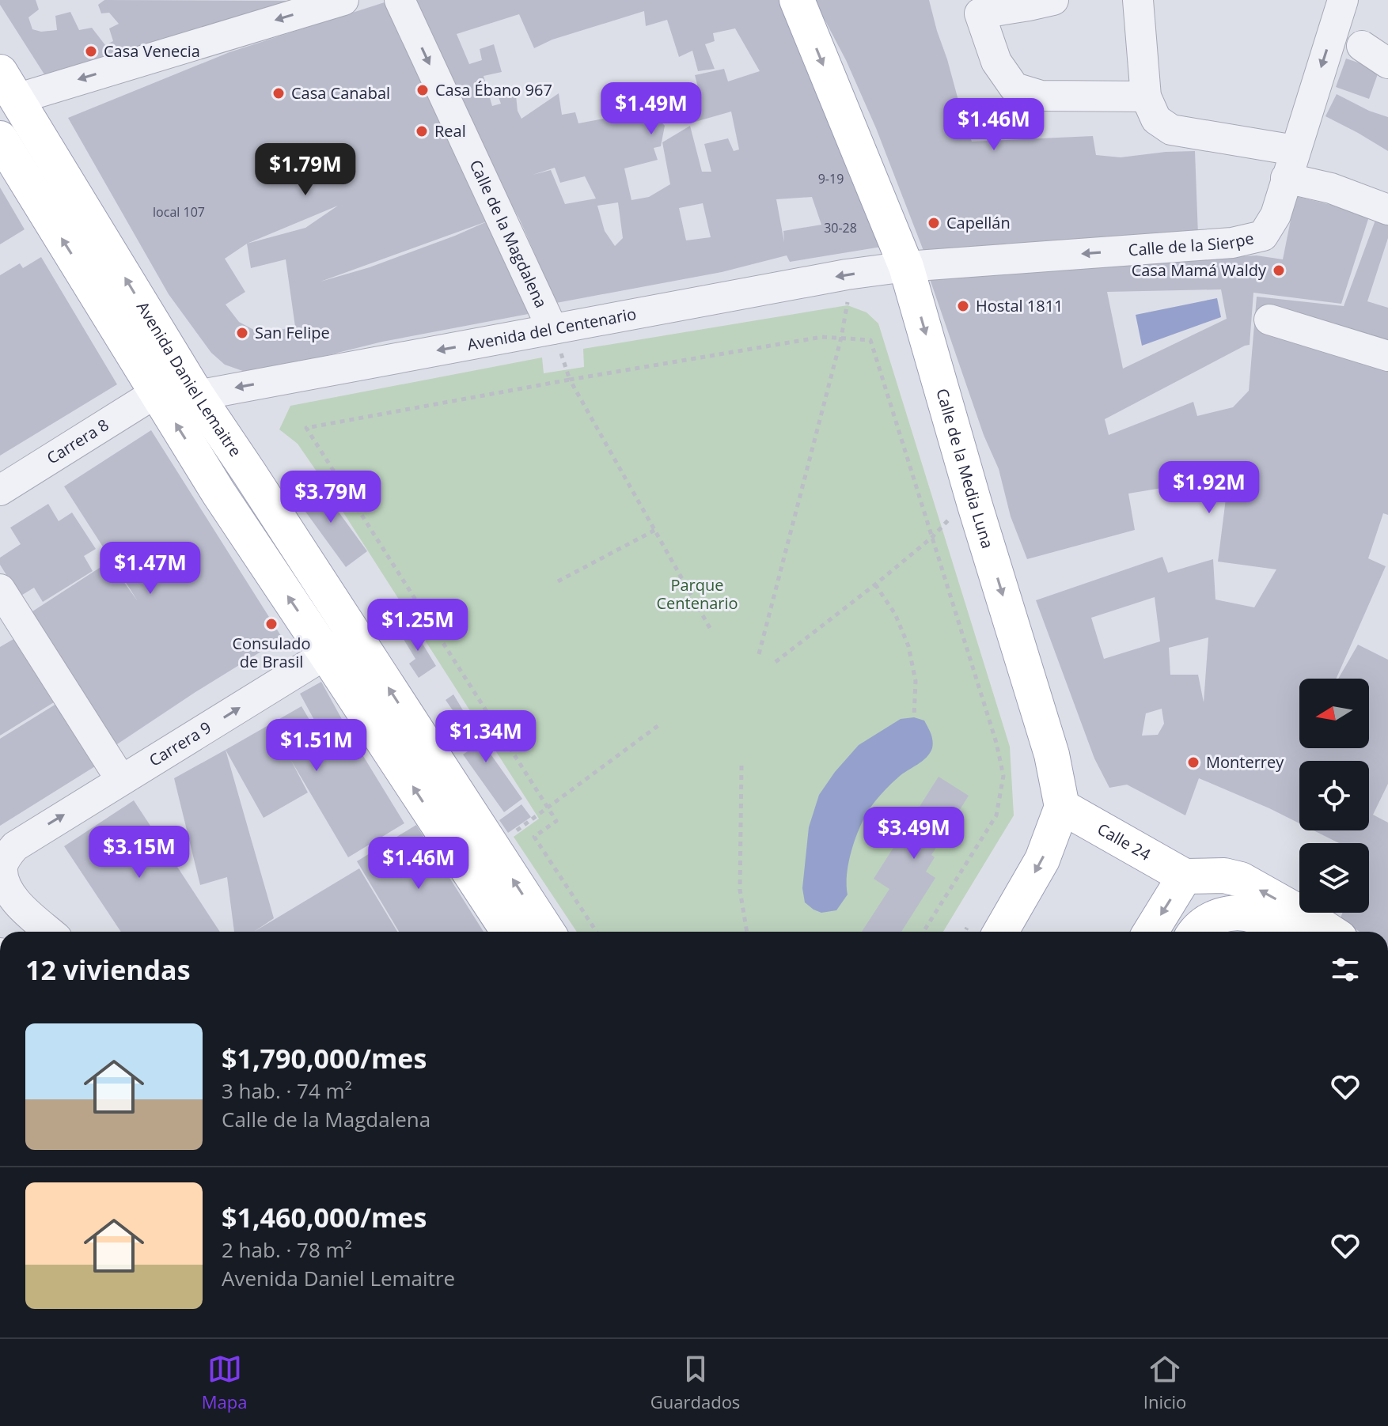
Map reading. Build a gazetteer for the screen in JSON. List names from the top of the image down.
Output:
{
  "streets": {
    "main road": ["Avenida Daniel Lemaitre", "Calle de la Media Luna", "Calle 24"],
    "street": [
      "Calle de la Magdalena",
      "Calle de la Sierpe",
      "Avenida del Centenario",
      "Carrera 8",
      "Carrera 9"
    ]
  },
  "crossings": [
    ["Calle de la Magdalena", "Avenida del Centenario"],
    ["Calle de la Sierpe", "Avenida del Centenario"],
    ["Calle de la Sierpe", "Calle de la Media Luna"],
    ["Avenida del Centenario", "Avenida Daniel Lemaitre"],
    ["Avenida del Centenario", "Calle de la Media Luna"],
    ["Avenida Daniel Lemaitre", "Carrera 8"],
    ["Avenida Daniel Lemaitre", "Carrera 9"],
    ["Calle de la Media Luna", "Calle 24"]
  ],
  "one_way": [
    "Calle de la Magdalena",
    "Calle de la Sierpe",
    "Avenida del Centenario",
    "Avenida Daniel Lemaitre",
    "Calle de la Media Luna",
    "Carrera 9"
  ],
  "parks": ["Parque Centenario"],
  "places": [
    "Casa Venecia",
    "Casa Ébano 967",
    "Casa Canabal",
    "Real",
    "Capellán",
    "Casa Mamá Waldy",
    "Hostal 1811",
    "San Felipe",
    "Consulado de Brasil",
    "Monterrey"
  ],
  "house_numbers": ["9-19", "local 107", "30-28"],
  "north": "left",
  "page": {
    "price": [
      "$1.49M",
      "$1.46M",
      "$1.79M",
      "$1.92M",
      "$3.79M",
      "$1.47M",
      "$1.25M",
      "$1.34M",
      "$1.51M",
      "$3.49M",
      "$3.15M",
      "$1.46M"
    ],
    "heading": "12 viviendas",
    "list": [
      {
        "name": "$1,790,000/mes",
        "note": "3 hab. · 74 m² · Calle de la Magdalena"
      },
      {
        "name": "$1,460,000/mes",
        "note": "2 hab. · 78 m² · Avenida Daniel Lemaitre"
      }
    ],
    "tabs": ["Mapa", "Guardados", "Inicio"]
  }
}
